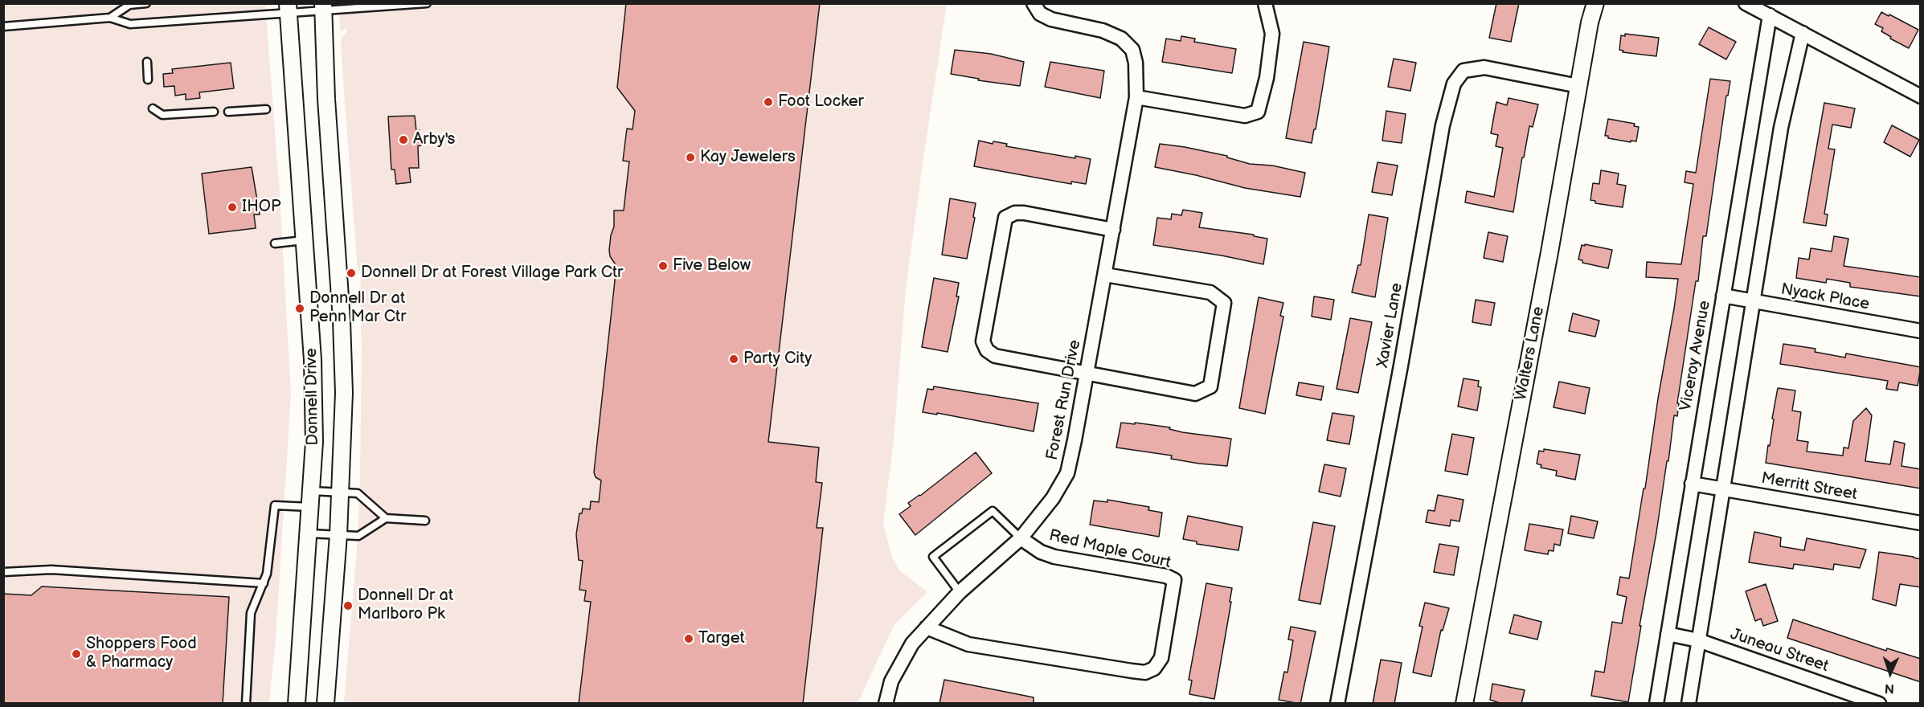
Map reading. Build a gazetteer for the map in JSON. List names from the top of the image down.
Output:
{
  "streets": {
    "street": [
      "Nyack Place",
      "Xavier Lane",
      "Walters Lane",
      "Viceroy Avenue",
      "Donnell Drive",
      "Forest Run Drive",
      "Merritt Street",
      "Red Maple Court",
      "Juneau Street"
    ]
  },
  "crossings": [
    ["Nyack Place", "Viceroy Avenue"],
    ["Xavier Lane", "Walters Lane"],
    ["Viceroy Avenue", "Merritt Street"],
    ["Viceroy Avenue", "Juneau Street"],
    ["Forest Run Drive", "Red Maple Court"]
  ],
  "places": [
    "Foot Locker",
    "Arby's",
    "Kay Jewelers",
    "IHOP",
    "Five Below",
    "Donnell Dr at Forest Village Park Ctr",
    "Donnell Dr at Penn Mar Ctr",
    "Party City",
    "Donnell Dr at Marlboro Pk",
    "Target",
    "Shoppers Food & Pharmacy"
  ],
  "north": "bottom"
}
